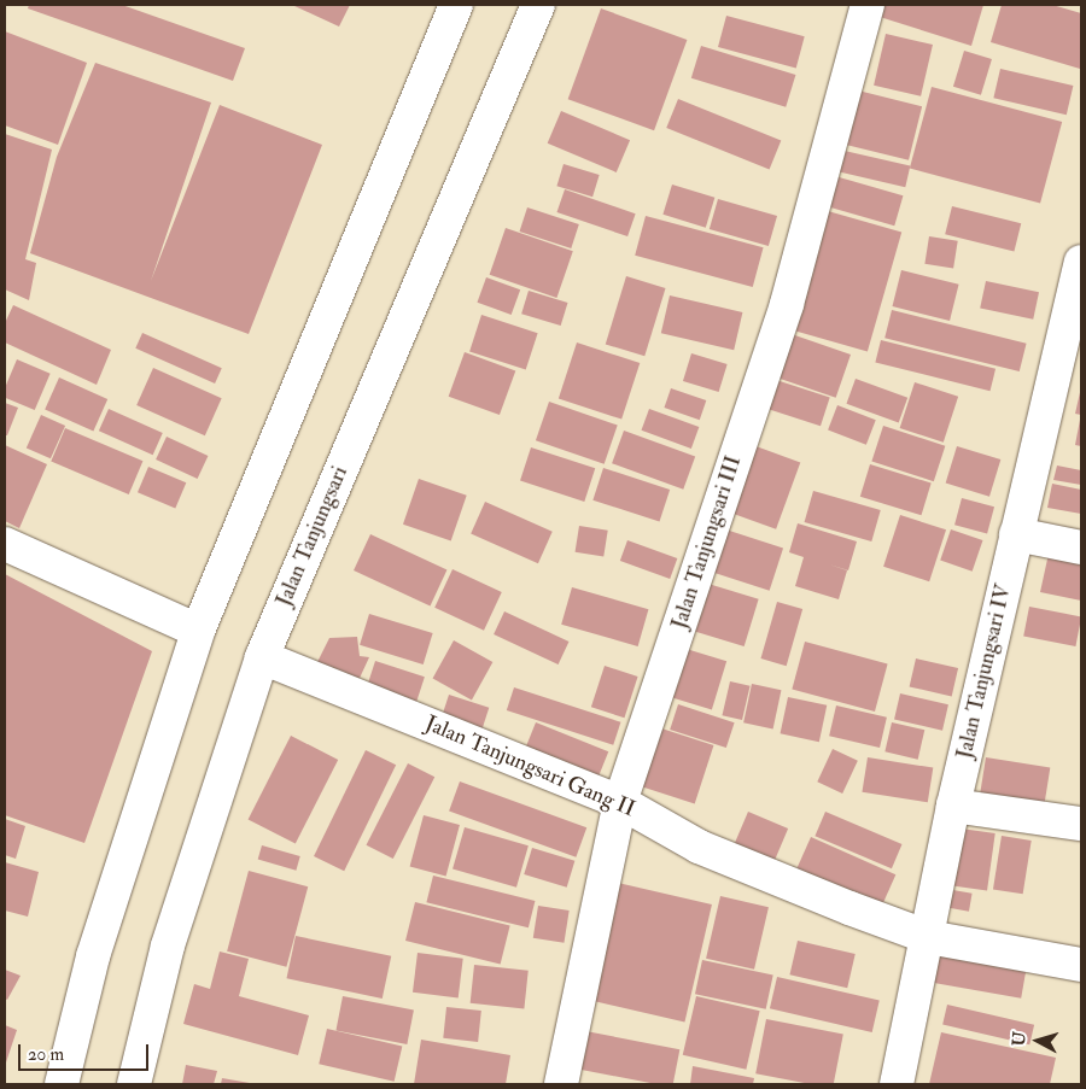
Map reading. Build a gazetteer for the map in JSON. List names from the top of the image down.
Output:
{
  "streets": {
    "street": [
      "Jalan Tanjungsari",
      "Jalan Tanjungsari III",
      "Jalan Tanjungsari IV",
      "Jalan Tanjungsari Gang II"
    ]
  },
  "crossings": [
    ["Jalan Tanjungsari", "Jalan Tanjungsari Gang II"],
    ["Jalan Tanjungsari III", "Jalan Tanjungsari Gang II"],
    ["Jalan Tanjungsari IV", "Jalan Tanjungsari Gang II"]
  ],
  "scale_bar": "20 m",
  "north": "left"
}
